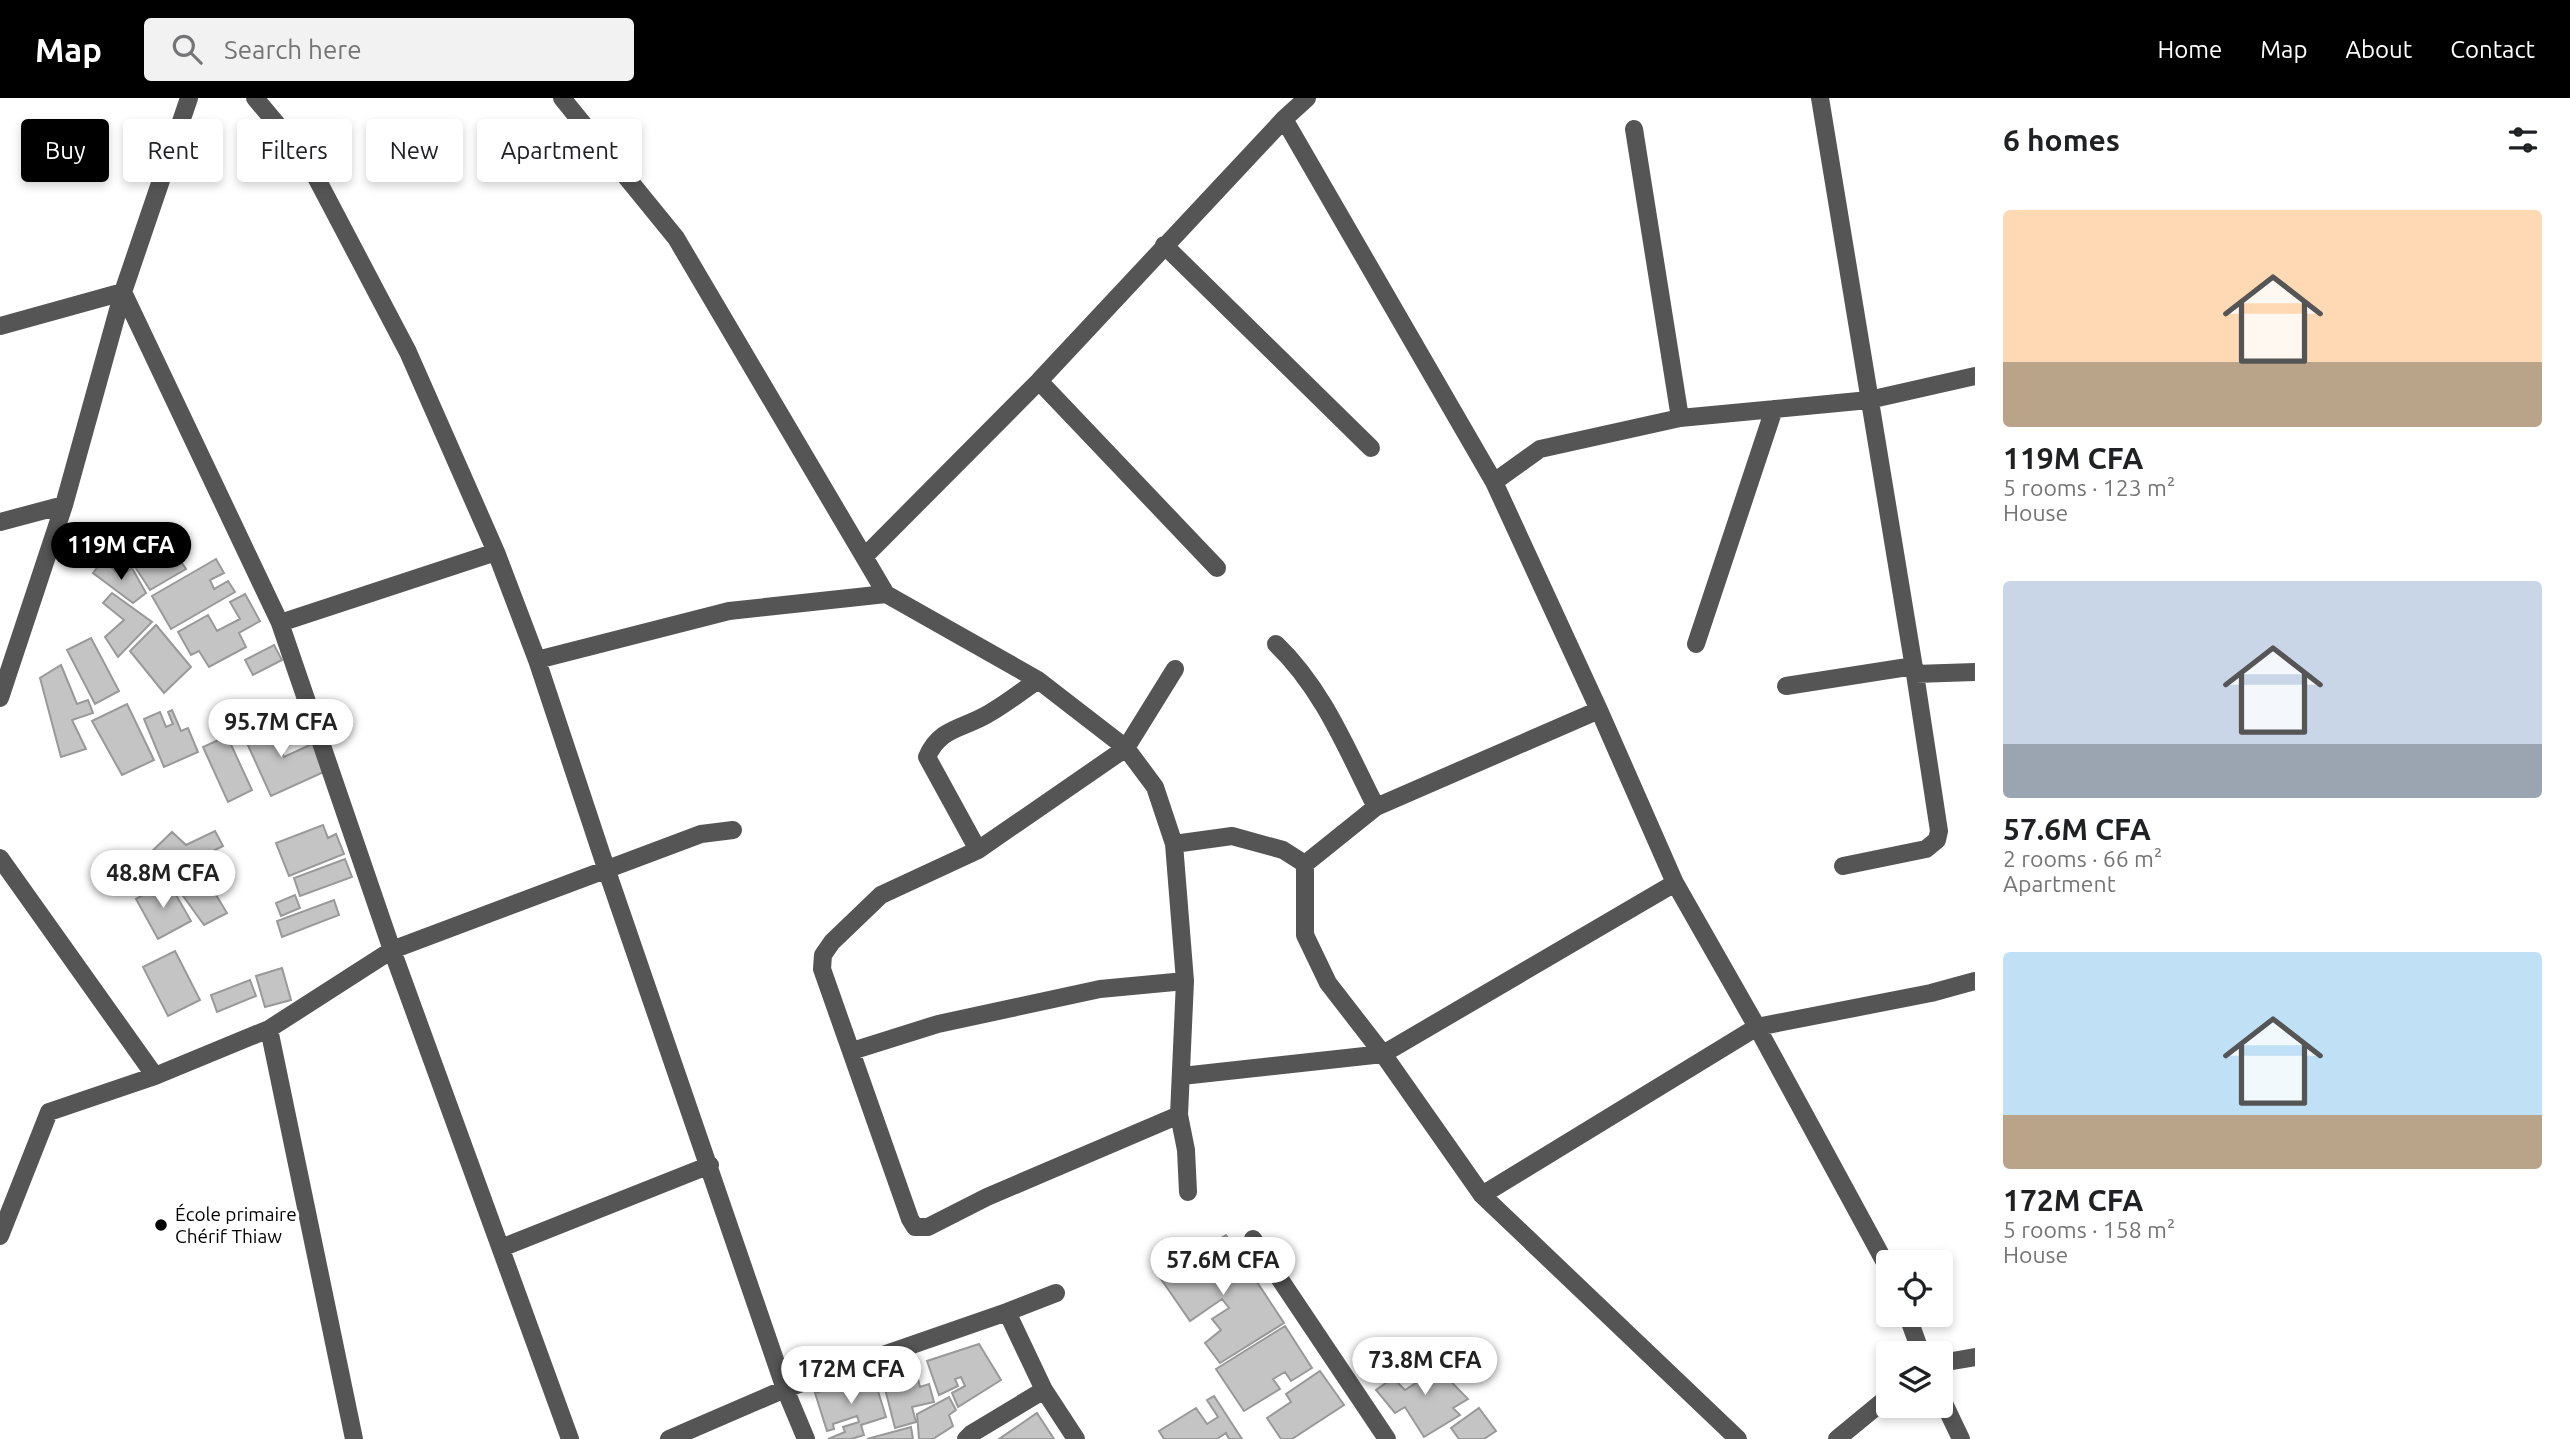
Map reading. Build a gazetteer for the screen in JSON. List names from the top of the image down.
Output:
{
  "places": ["École primaire Chérif Thiaw"],
  "page": {
    "header": "Map",
    "search": "Search here",
    "nav": [
      "Home",
      "Map",
      "About",
      "Contact"
    ],
    "heading": "6 homes",
    "chip": [
      "Buy",
      "Rent",
      "Filters",
      "New",
      "Apartment"
    ],
    "list": [
      {
        "name": "119M CFA",
        "note": "5 rooms · 123 m² · House"
      },
      {
        "name": "57.6M CFA",
        "note": "2 rooms · 66 m² · Apartment"
      },
      {
        "name": "172M CFA",
        "note": "5 rooms · 158 m² · House"
      }
    ],
    "price": [
      "119M CFA",
      "95.7M CFA",
      "48.8M CFA",
      "57.6M CFA",
      "73.8M CFA",
      "172M CFA"
    ]
  }
}
